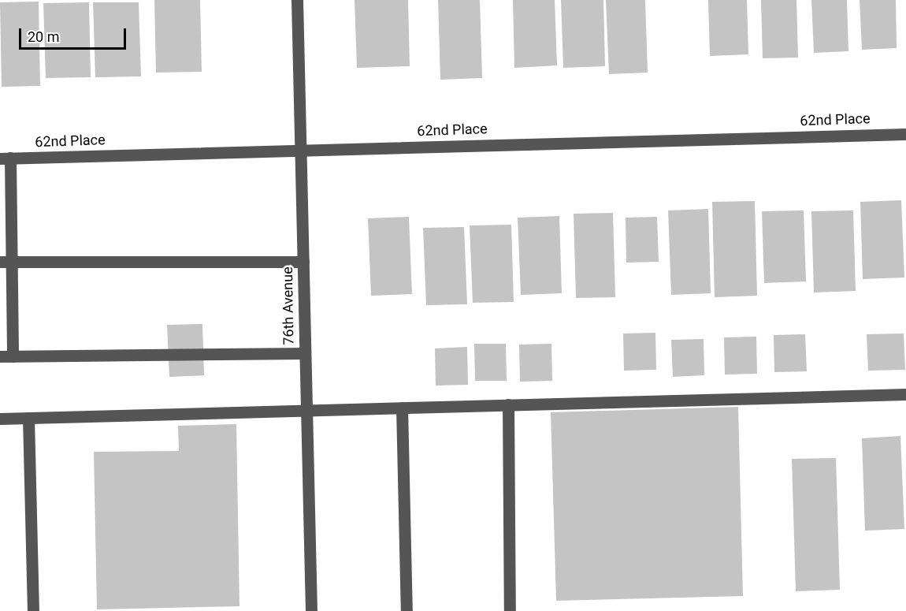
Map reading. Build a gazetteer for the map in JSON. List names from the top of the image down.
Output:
{
  "streets": {
    "street": ["62nd Place", "76th Avenue"]
  },
  "crossings": [
    ["62nd Place", "76th Avenue"]
  ],
  "scale_bar": "20 m"
}
